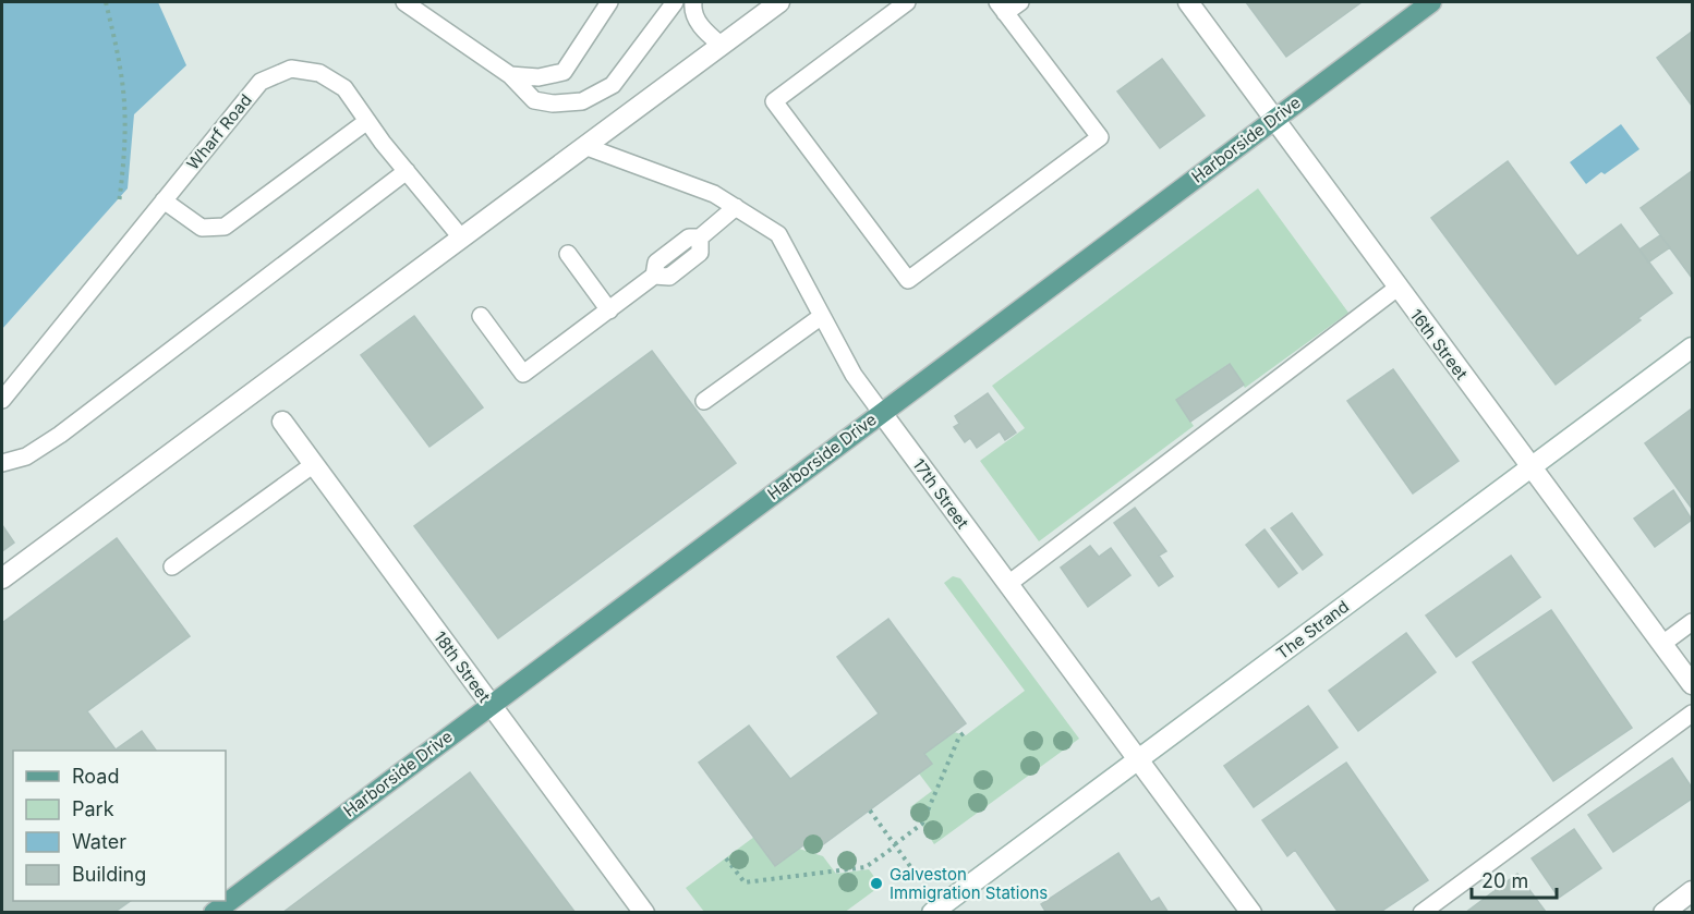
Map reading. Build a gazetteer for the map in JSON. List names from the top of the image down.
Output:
{
  "streets": {
    "main road": ["Harborside Drive"],
    "street": [
      "16th Street",
      "17th Street",
      "The Strand",
      "18th Street"
    ],
    "lane": ["Wharf Road"]
  },
  "crossings": [
    ["Harborside Drive", "16th Street"],
    ["Harborside Drive", "17th Street"],
    ["Harborside Drive", "18th Street"],
    ["16th Street", "The Strand"],
    ["17th Street", "The Strand"]
  ],
  "places": ["Galveston Immigration Stations"],
  "legend": [
    "Road",
    "Park",
    "Water",
    "Building"
  ],
  "scale_bar": "20 m"
}
